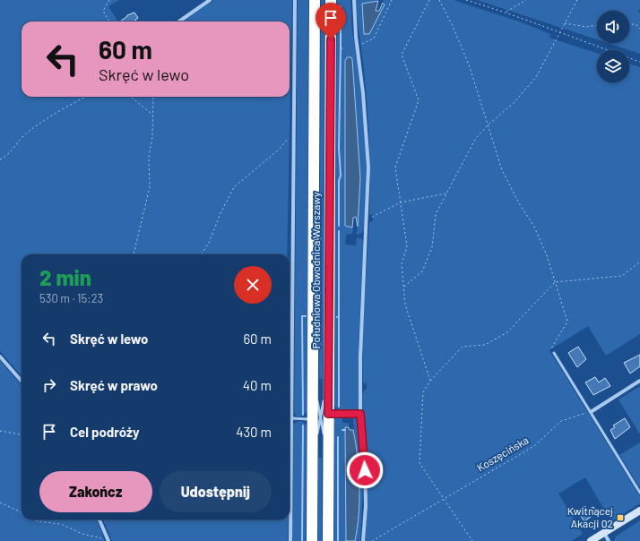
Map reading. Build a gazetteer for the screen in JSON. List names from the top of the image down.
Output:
{
  "streets": {
    "highway": ["Południowa Obwodnica Warszawy"],
    "path": ["Koszęcińska"]
  },
  "places": {
    "transit": ["Kwitnącej Akacji 02"]
  },
  "page": {
    "turn": ["60 m", "Skręć w lewo"],
    "heading": ["2 min", "530 m · 15:23"],
    "list": [
      {
        "name": "Skręć w lewo",
        "value": "60 m"
      },
      {
        "name": "Skręć w prawo",
        "value": "40 m"
      },
      {
        "name": "Cel podróży",
        "value": "430 m"
      }
    ],
    "buttons": ["Zakończ", "Udostępnij"]
  }
}
